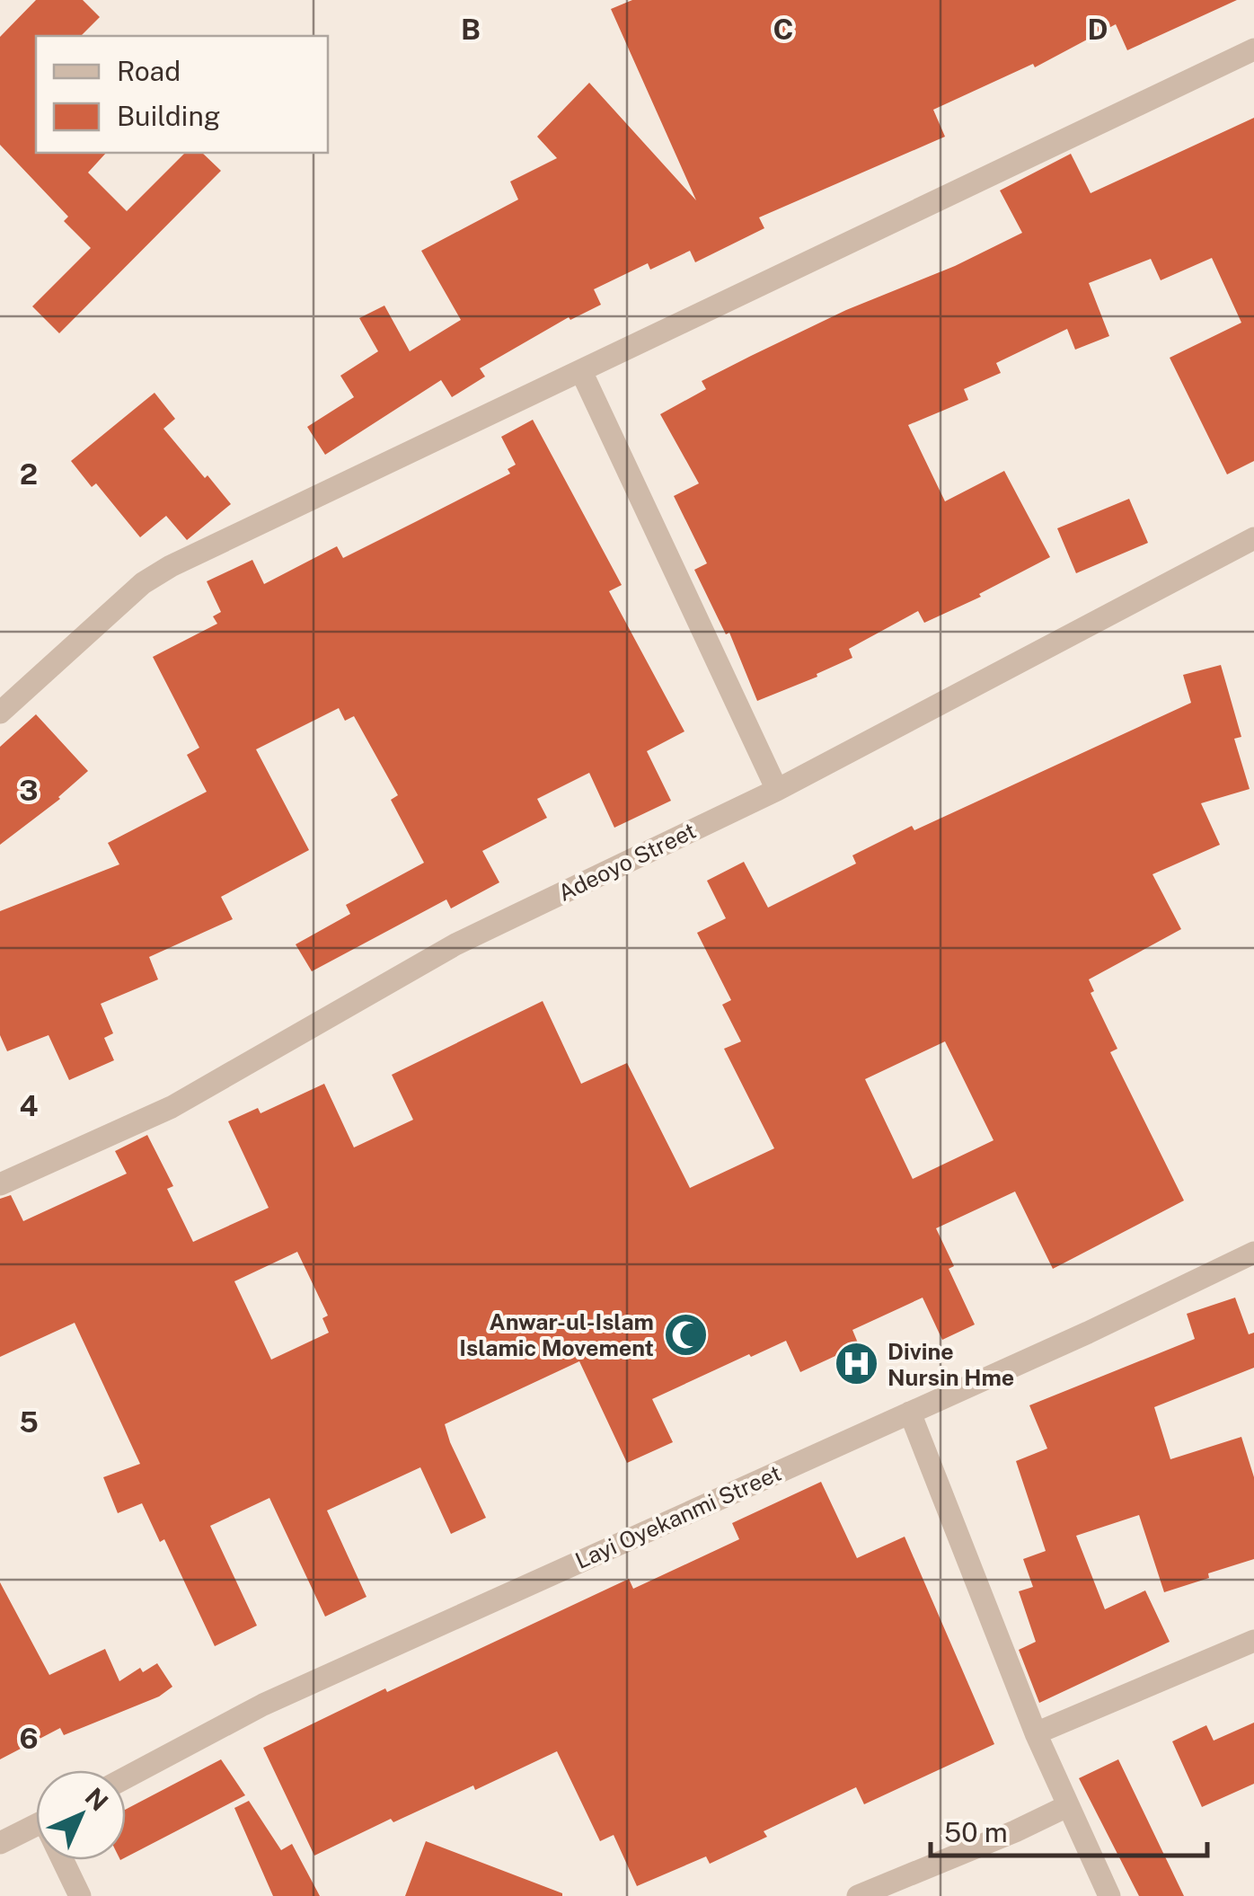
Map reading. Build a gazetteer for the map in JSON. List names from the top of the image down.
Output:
{
  "streets": {
    "street": ["Adeoyo Street", "Layi Oyekanmi Street"]
  },
  "places": {
    "mosque": ["Anwar-ul-Islam Islamic Movement"],
    "hospital": ["Divine Nursin Hme"]
  },
  "legend": ["Road", "Building"],
  "scale_bar": "50 m",
  "north": "top right",
  "grid": {
    "columns": ["B", "C", "D"],
    "rows": [
      "2",
      "3",
      "4",
      "5",
      "6"
    ]
  }
}
